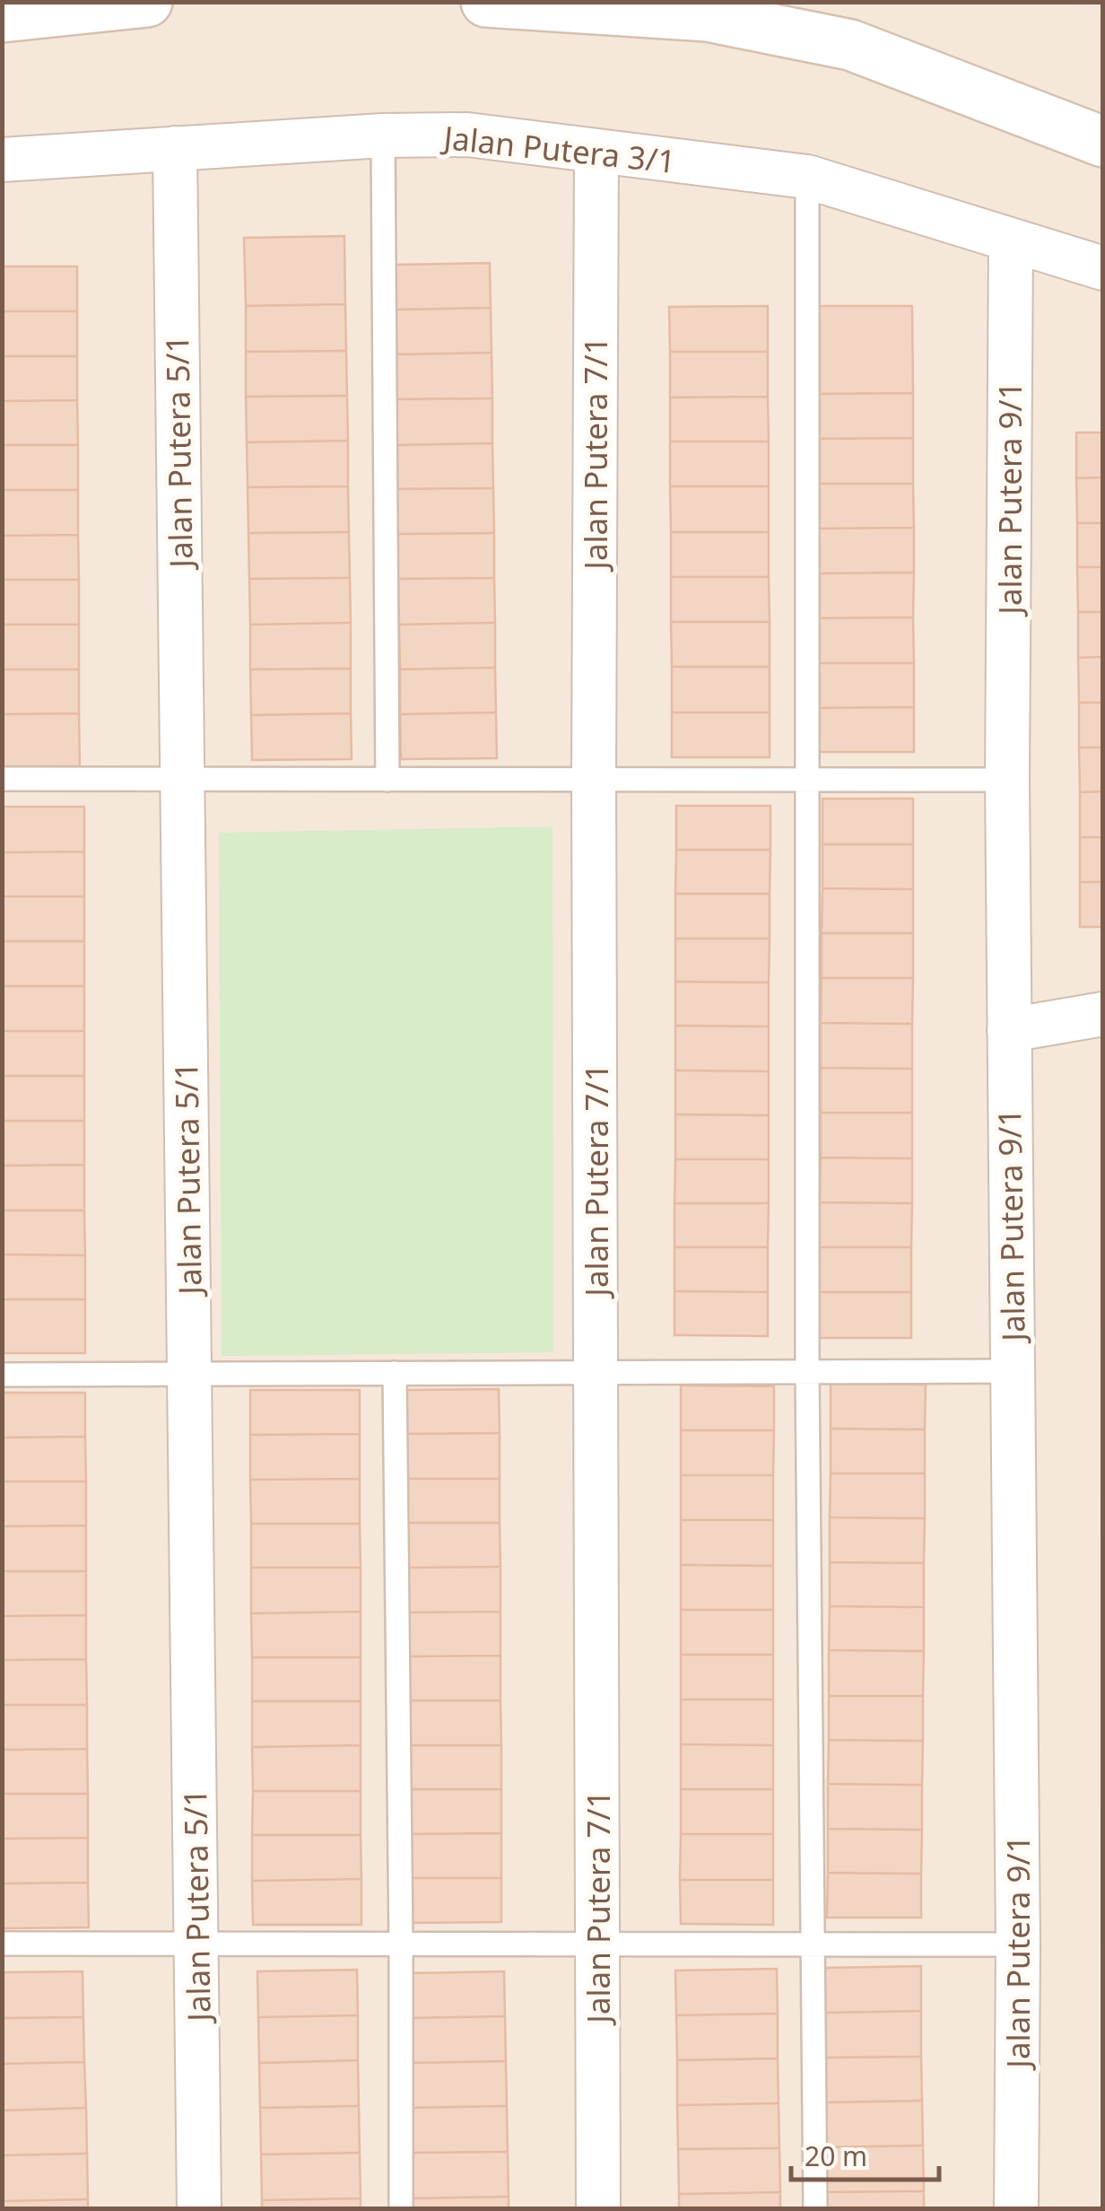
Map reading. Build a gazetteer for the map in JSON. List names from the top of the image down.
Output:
{
  "streets": {
    "street": [
      "Jalan Putera 3/1",
      "Jalan Putera 5/1",
      "Jalan Putera 7/1",
      "Jalan Putera 9/1"
    ]
  },
  "crossings": [
    ["Jalan Putera 3/1", "Jalan Putera 5/1"],
    ["Jalan Putera 3/1", "Jalan Putera 7/1"],
    ["Jalan Putera 3/1", "Jalan Putera 9/1"]
  ],
  "scale_bar": "20 m"
}
